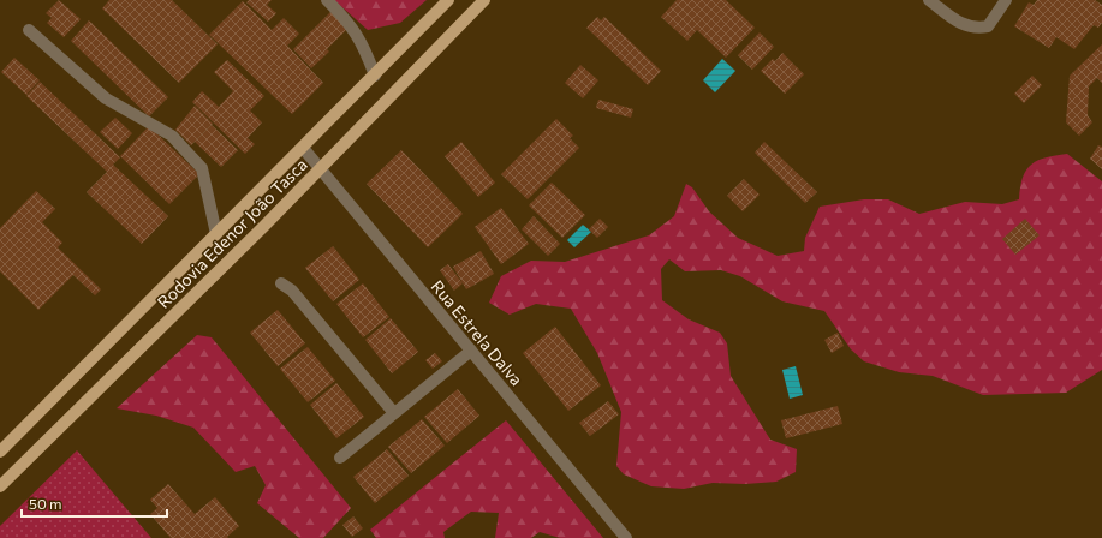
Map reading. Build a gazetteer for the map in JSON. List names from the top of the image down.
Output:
{
  "streets": {
    "main road": ["Rodovia Edenor João Tasca"],
    "street": ["Rua Estrela Dalva"]
  },
  "crossings": [
    ["Rodovia Edenor João Tasca", "Rua Estrela Dalva"]
  ],
  "scale_bar": "50 m"
}
